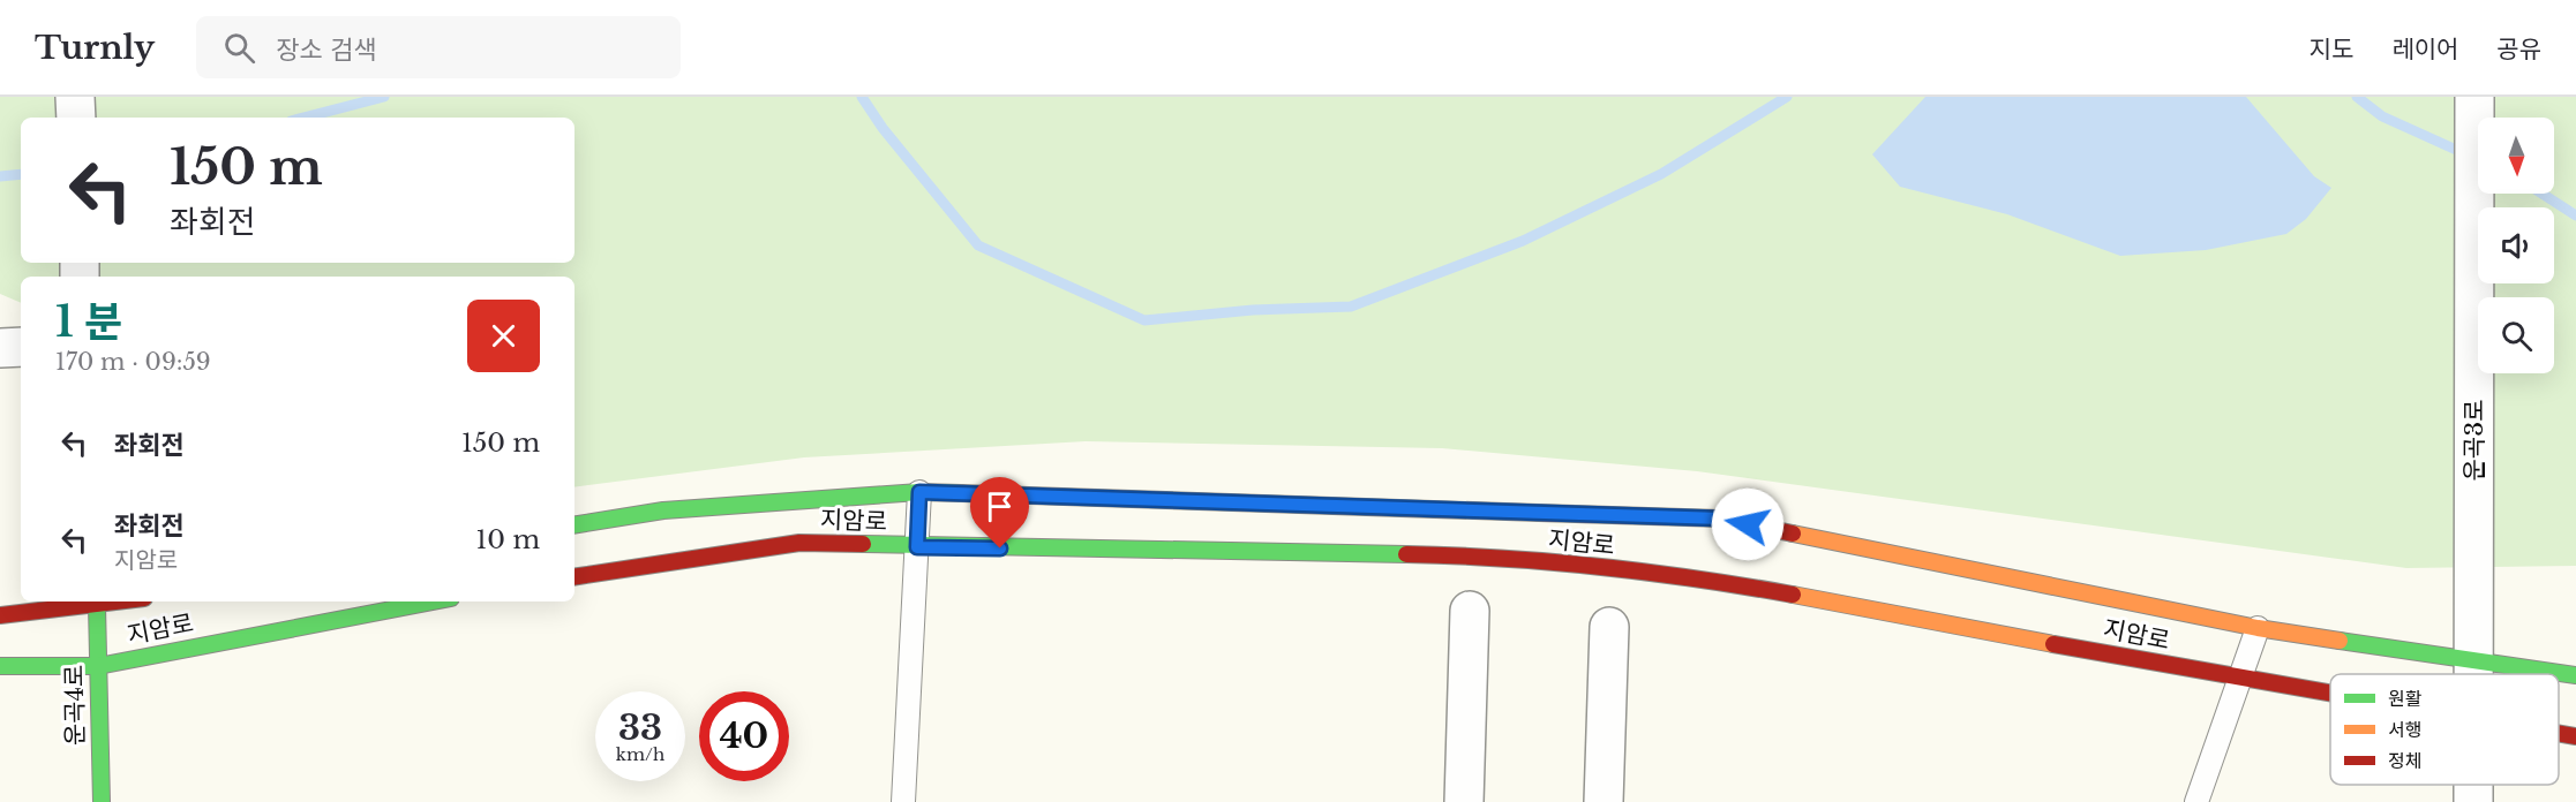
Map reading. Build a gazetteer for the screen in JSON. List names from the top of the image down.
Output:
{
  "streets": {
    "street": ["운곡3로", "지암로", "운곡4로"]
  },
  "crossings": [
    ["운곡3로", "지암로"],
    ["지암로", "운곡4로"]
  ],
  "legend": ["원활", "서행", "정체"],
  "north": "bottom",
  "page": {
    "header": "Turnly",
    "search": "장소 검색",
    "nav": ["지도", "레이어", "공유"],
    "turn": ["150 m", "좌회전"],
    "heading": ["1 분", "170 m · 09:59"],
    "list": [
      {
        "name": "좌회전",
        "value": "150 m"
      },
      {
        "name": "좌회전",
        "note": "지암로",
        "value": "10 m"
      }
    ],
    "speed": "33 km/h",
    "limit": "40"
  }
}
